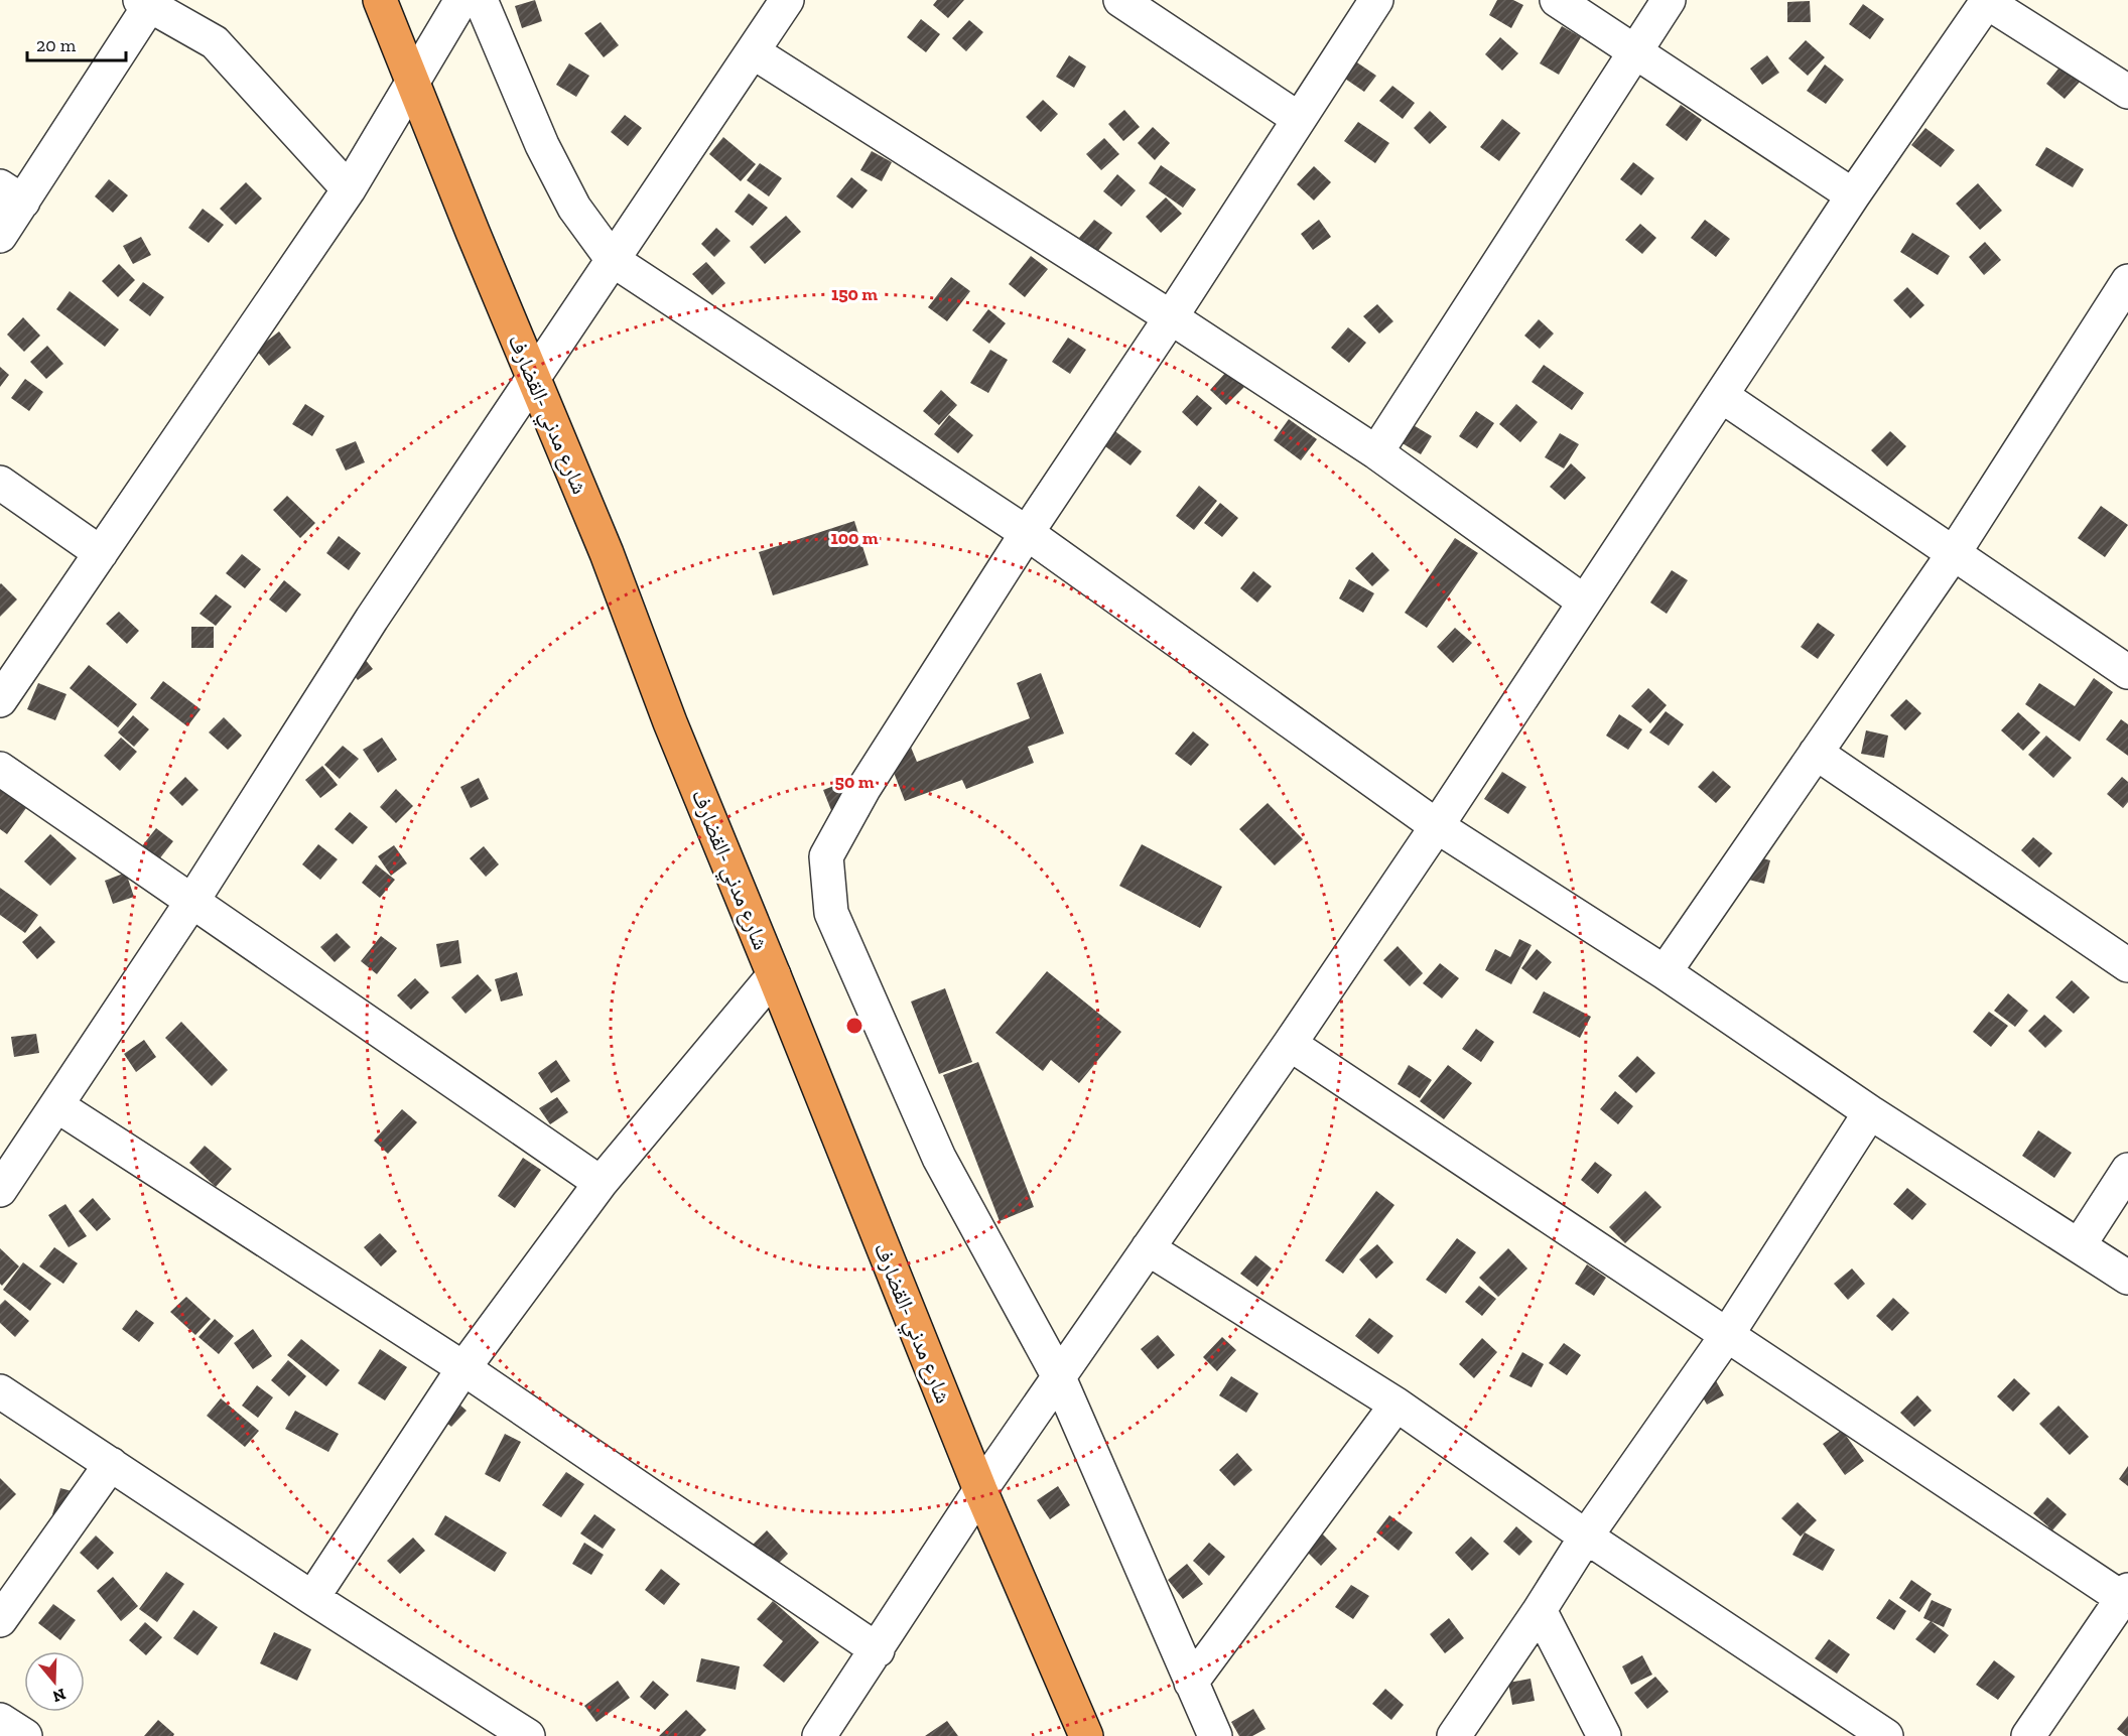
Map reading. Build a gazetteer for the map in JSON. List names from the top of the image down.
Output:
{
  "streets": {
    "highway": ["شارع مدني -القضارف"]
  },
  "scale_bar": "20 m",
  "north": "bottom",
  "rings": ["150 m", "100 m", "50 m"]
}
